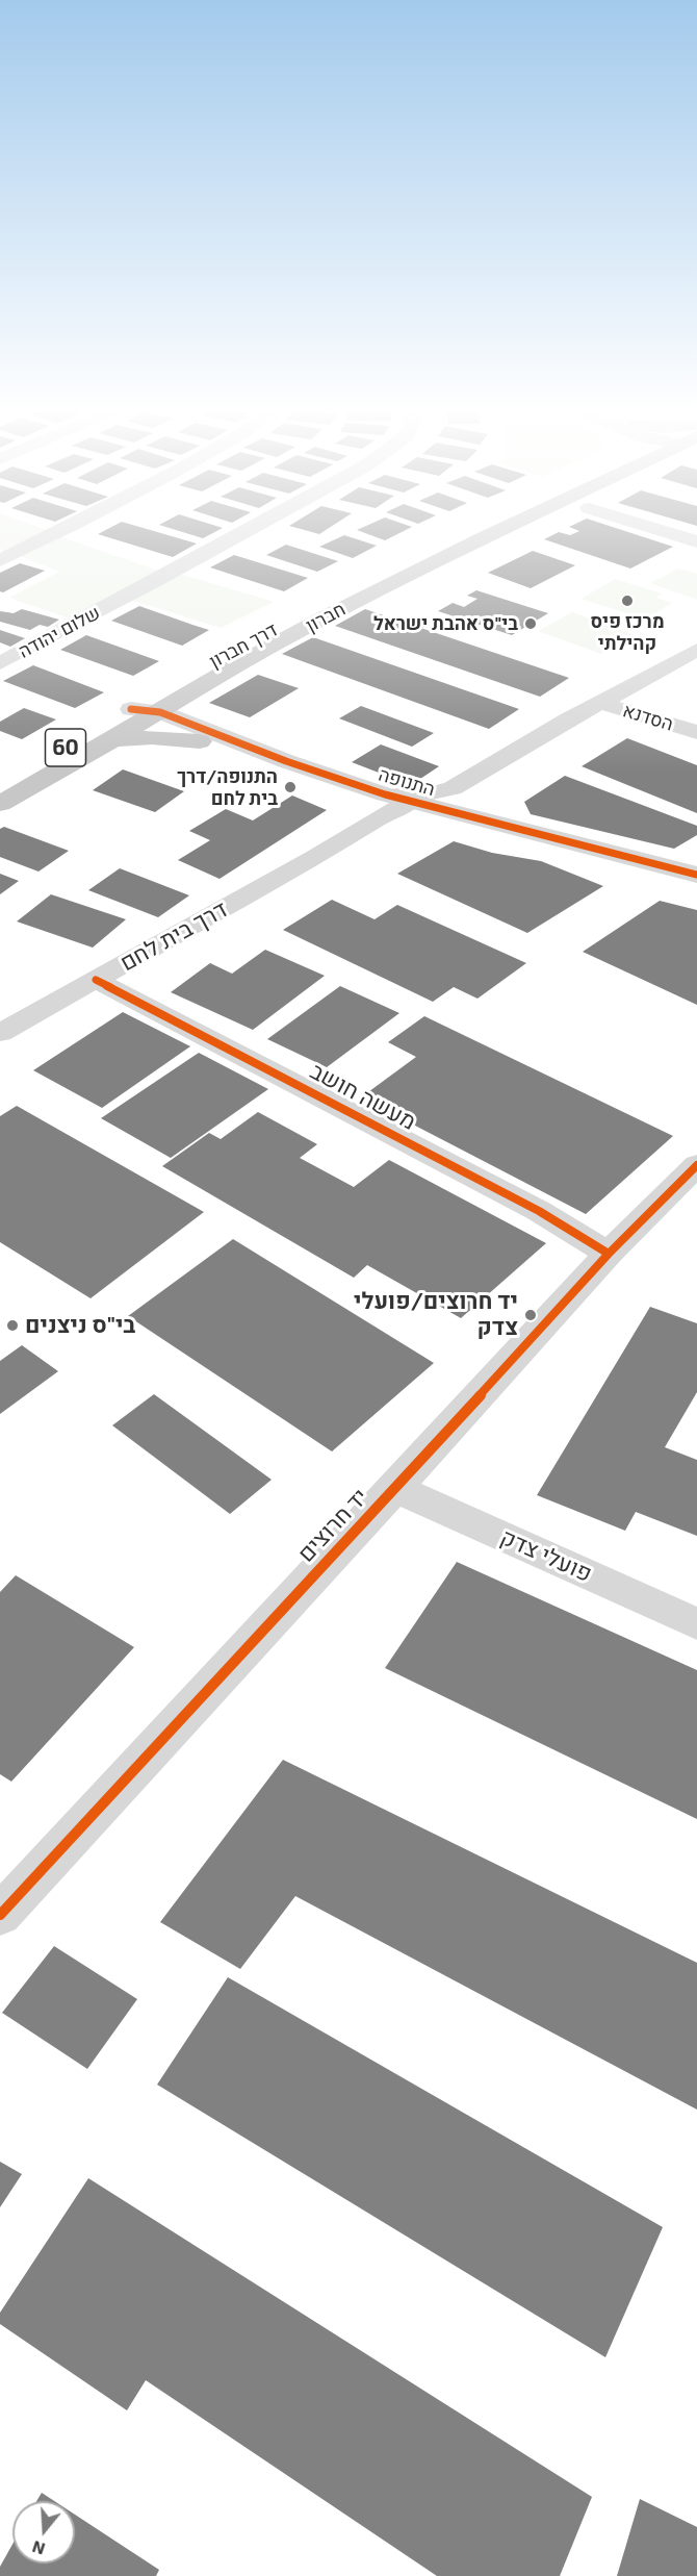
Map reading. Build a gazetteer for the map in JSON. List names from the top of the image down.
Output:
{
  "streets": {
    "highway": ["חברון", "דרך חברון", "60"],
    "street": [
      "שלום יהודה",
      "הסדנא",
      "התנופה",
      "דרך בית לחם",
      "מעשה חושב",
      "יד חרוצים",
      "פועלי צדק"
    ]
  },
  "crossings": [
    ["חברון", "דרך חברון"],
    ["חברון", "התנופה"],
    ["דרך חברון", "התנופה"],
    ["התנופה", "דרך בית לחם"],
    ["דרך בית לחם", "מעשה חושב"],
    ["מעשה חושב", "יד חרוצים"],
    ["יד חרוצים", "פועלי צדק"]
  ],
  "places": [
    "מרכז פיס קהילתי",
    "בי\"ס אהבת ישראל",
    "התנופה/דרך בית לחם",
    "יד חרוצים/פועלי צדק",
    "בי\"ס ניצנים"
  ],
  "north": "bottom"
}
